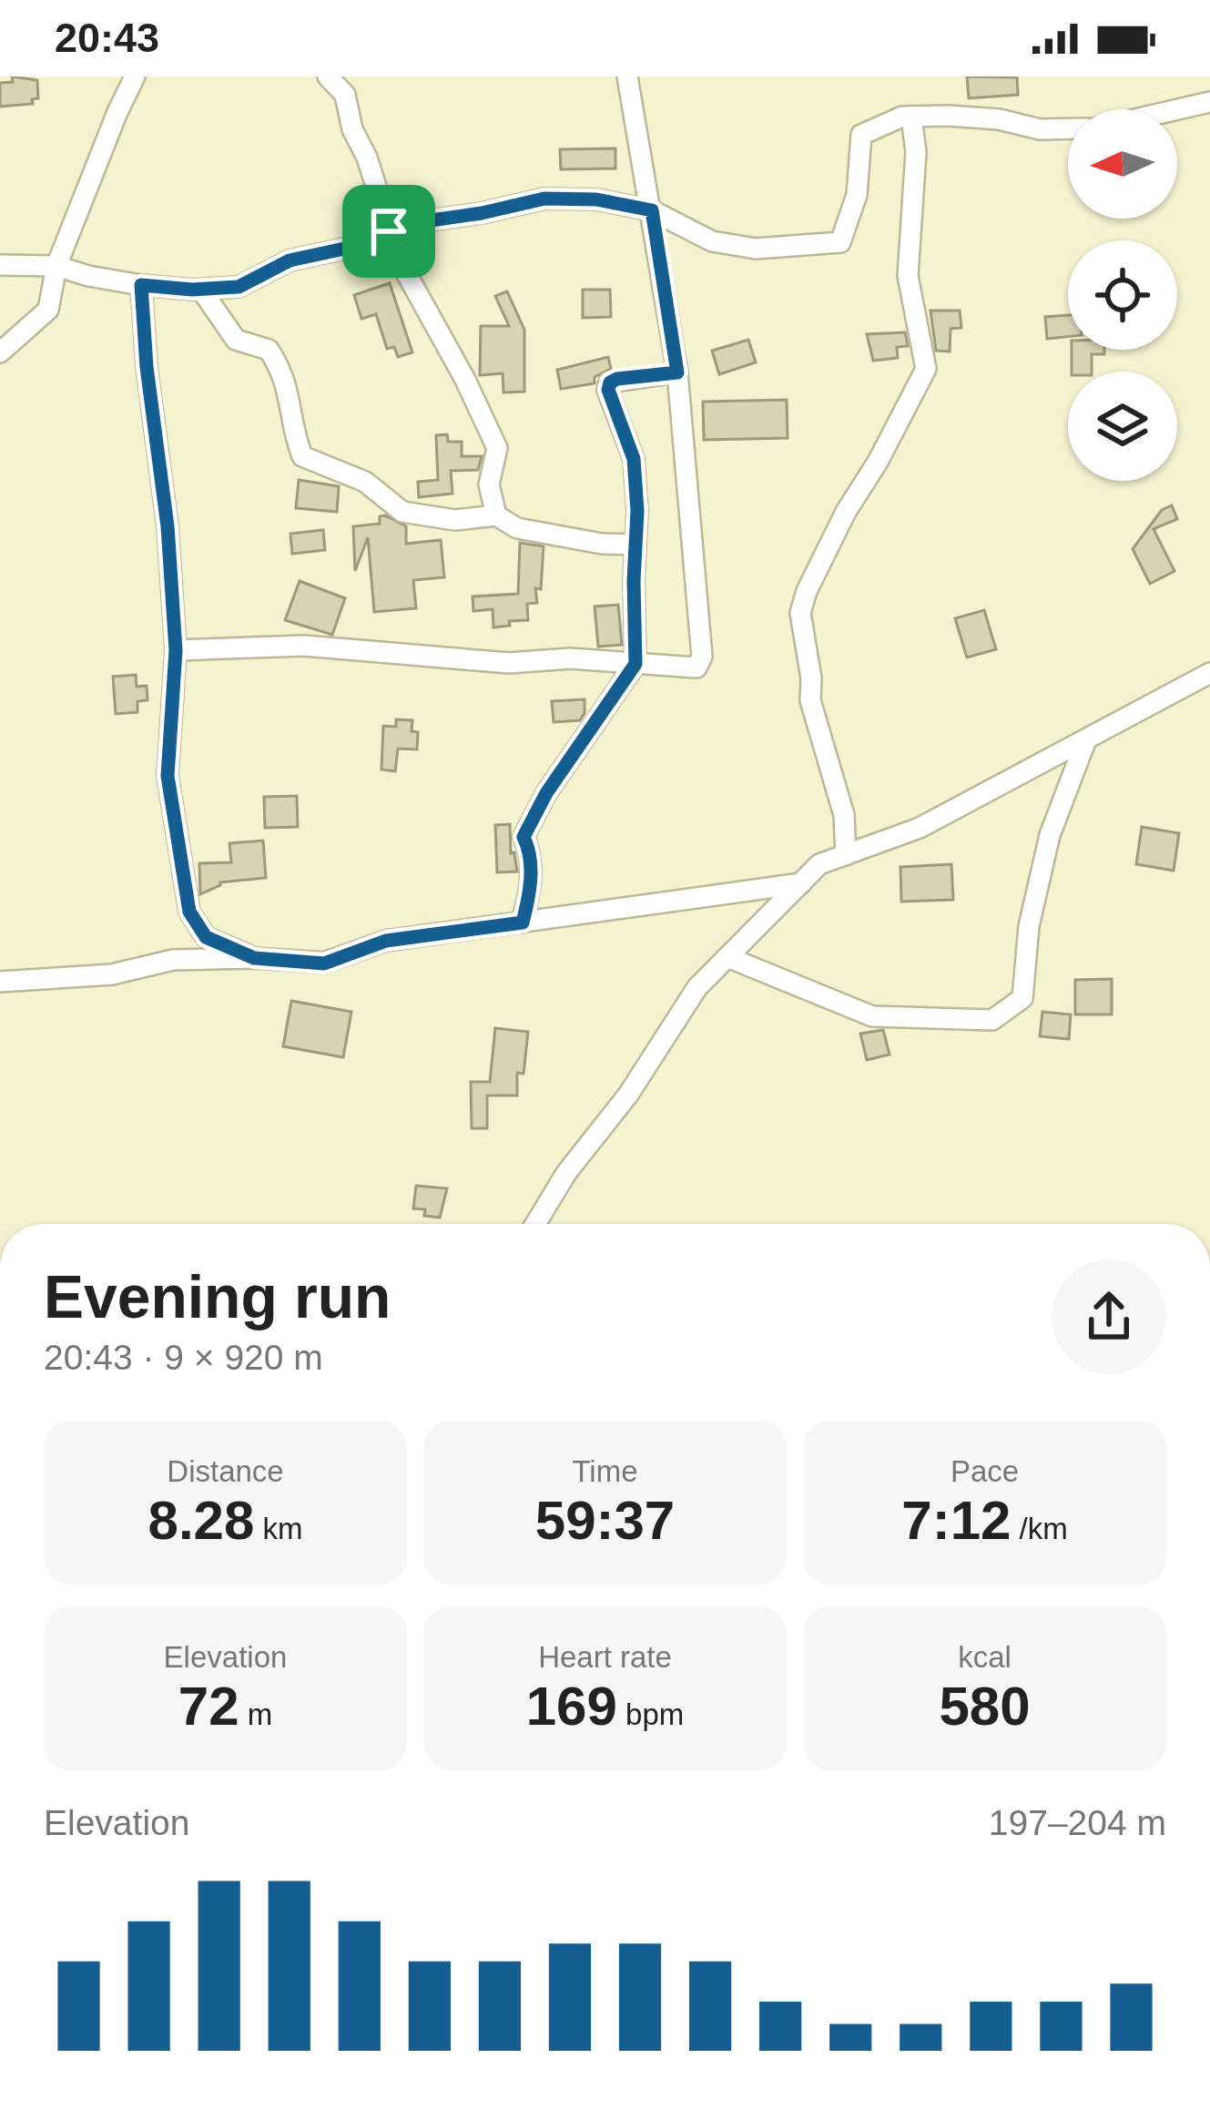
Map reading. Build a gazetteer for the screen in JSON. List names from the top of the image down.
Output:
{
  "north": "left",
  "page": {
    "status": "20:43",
    "heading": ["Evening run", "20:43 · 9 × 920 m"],
    "stats": [
      ["Distance", "8.28 km"],
      ["Time", "59:37"],
      ["Pace", "7:12 /km"],
      ["Elevation", "72 m"],
      ["Heart rate", "169 bpm"],
      ["kcal", "580"]
    ],
    "chart": ["Elevation", "197–204 m"]
  }
}
